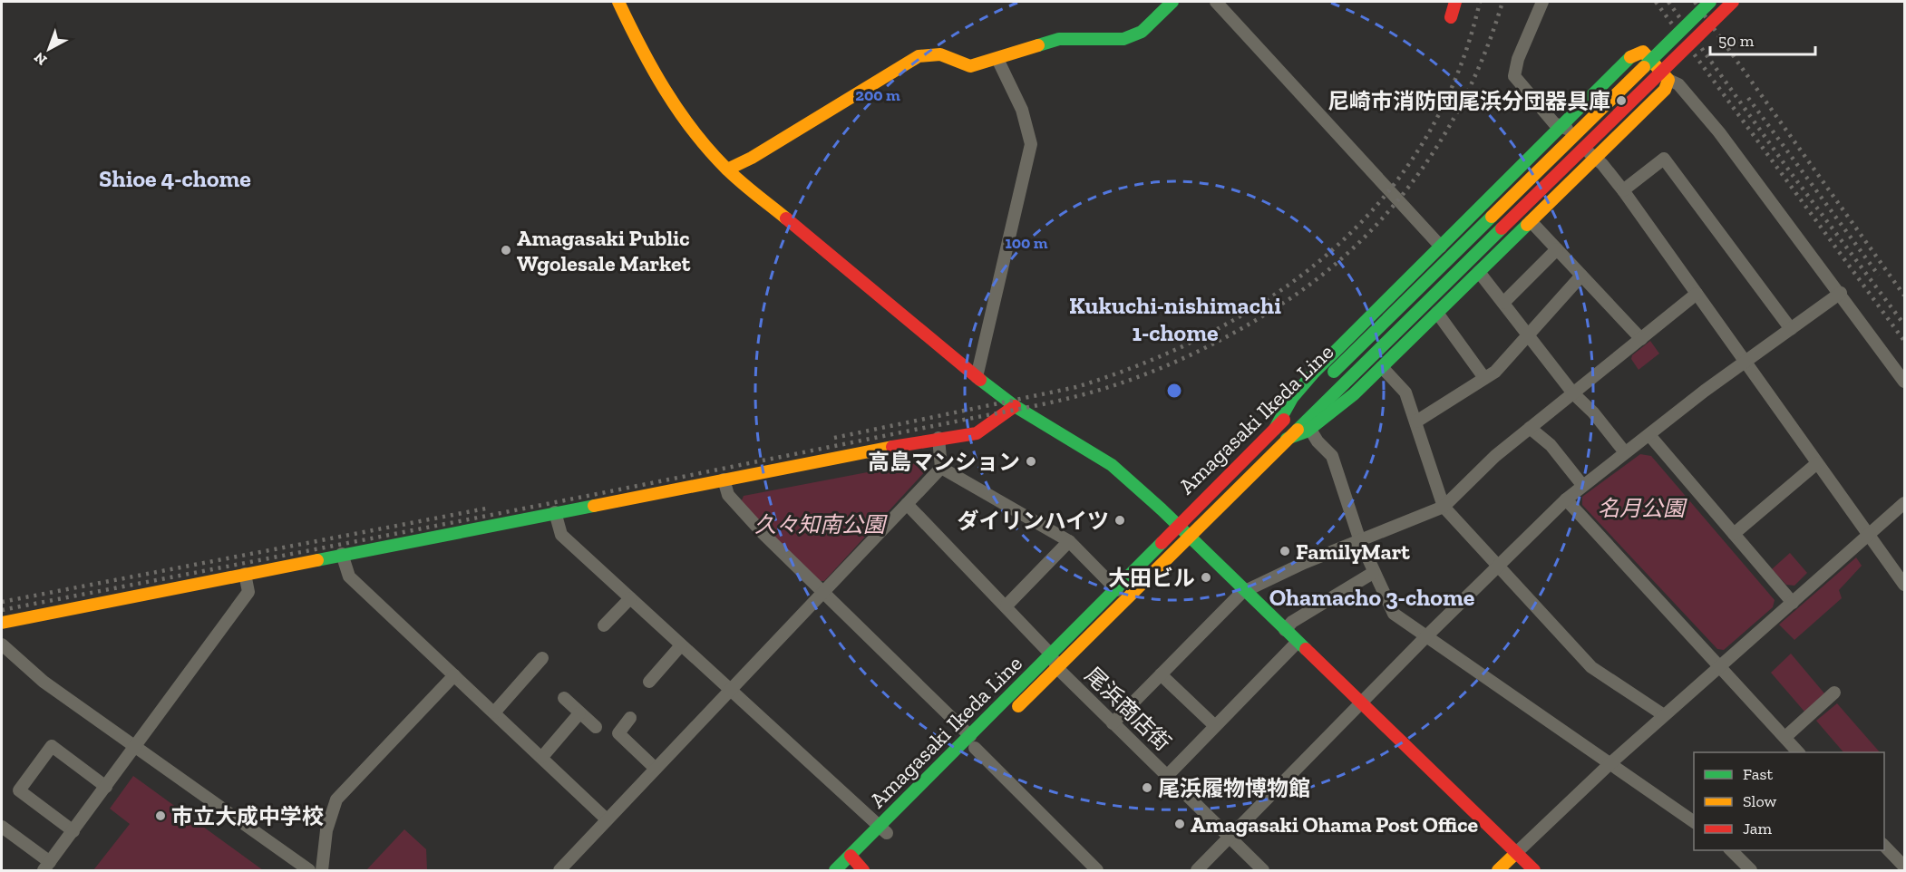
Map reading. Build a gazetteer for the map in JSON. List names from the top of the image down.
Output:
{
  "streets": {
    "main road": ["Amagasaki Ikeda Line"],
    "street": ["尾浜商店街"]
  },
  "crossings": [
    ["Amagasaki Ikeda Line", "尾浜商店街"]
  ],
  "districts": ["Shioe 4-chome", "Kukuchi-nishimachi 1-chome", "Ohamacho 3-chome"],
  "parks": ["名月公園", "久々知南公園"],
  "places": [
    "尼崎市消防団尾浜分団器具庫",
    "Amagasaki Public Wgolesale Market",
    "高島マンション",
    "ダイリンハイツ",
    "FamilyMart",
    "大田ビル",
    "尾浜履物博物館",
    "市立大成中学校",
    "Amagasaki Ohama Post Office"
  ],
  "legend": ["Fast", "Slow", "Jam"],
  "scale_bar": "50 m",
  "north": "bottom left",
  "rings": ["200 m", "100 m"]
}
